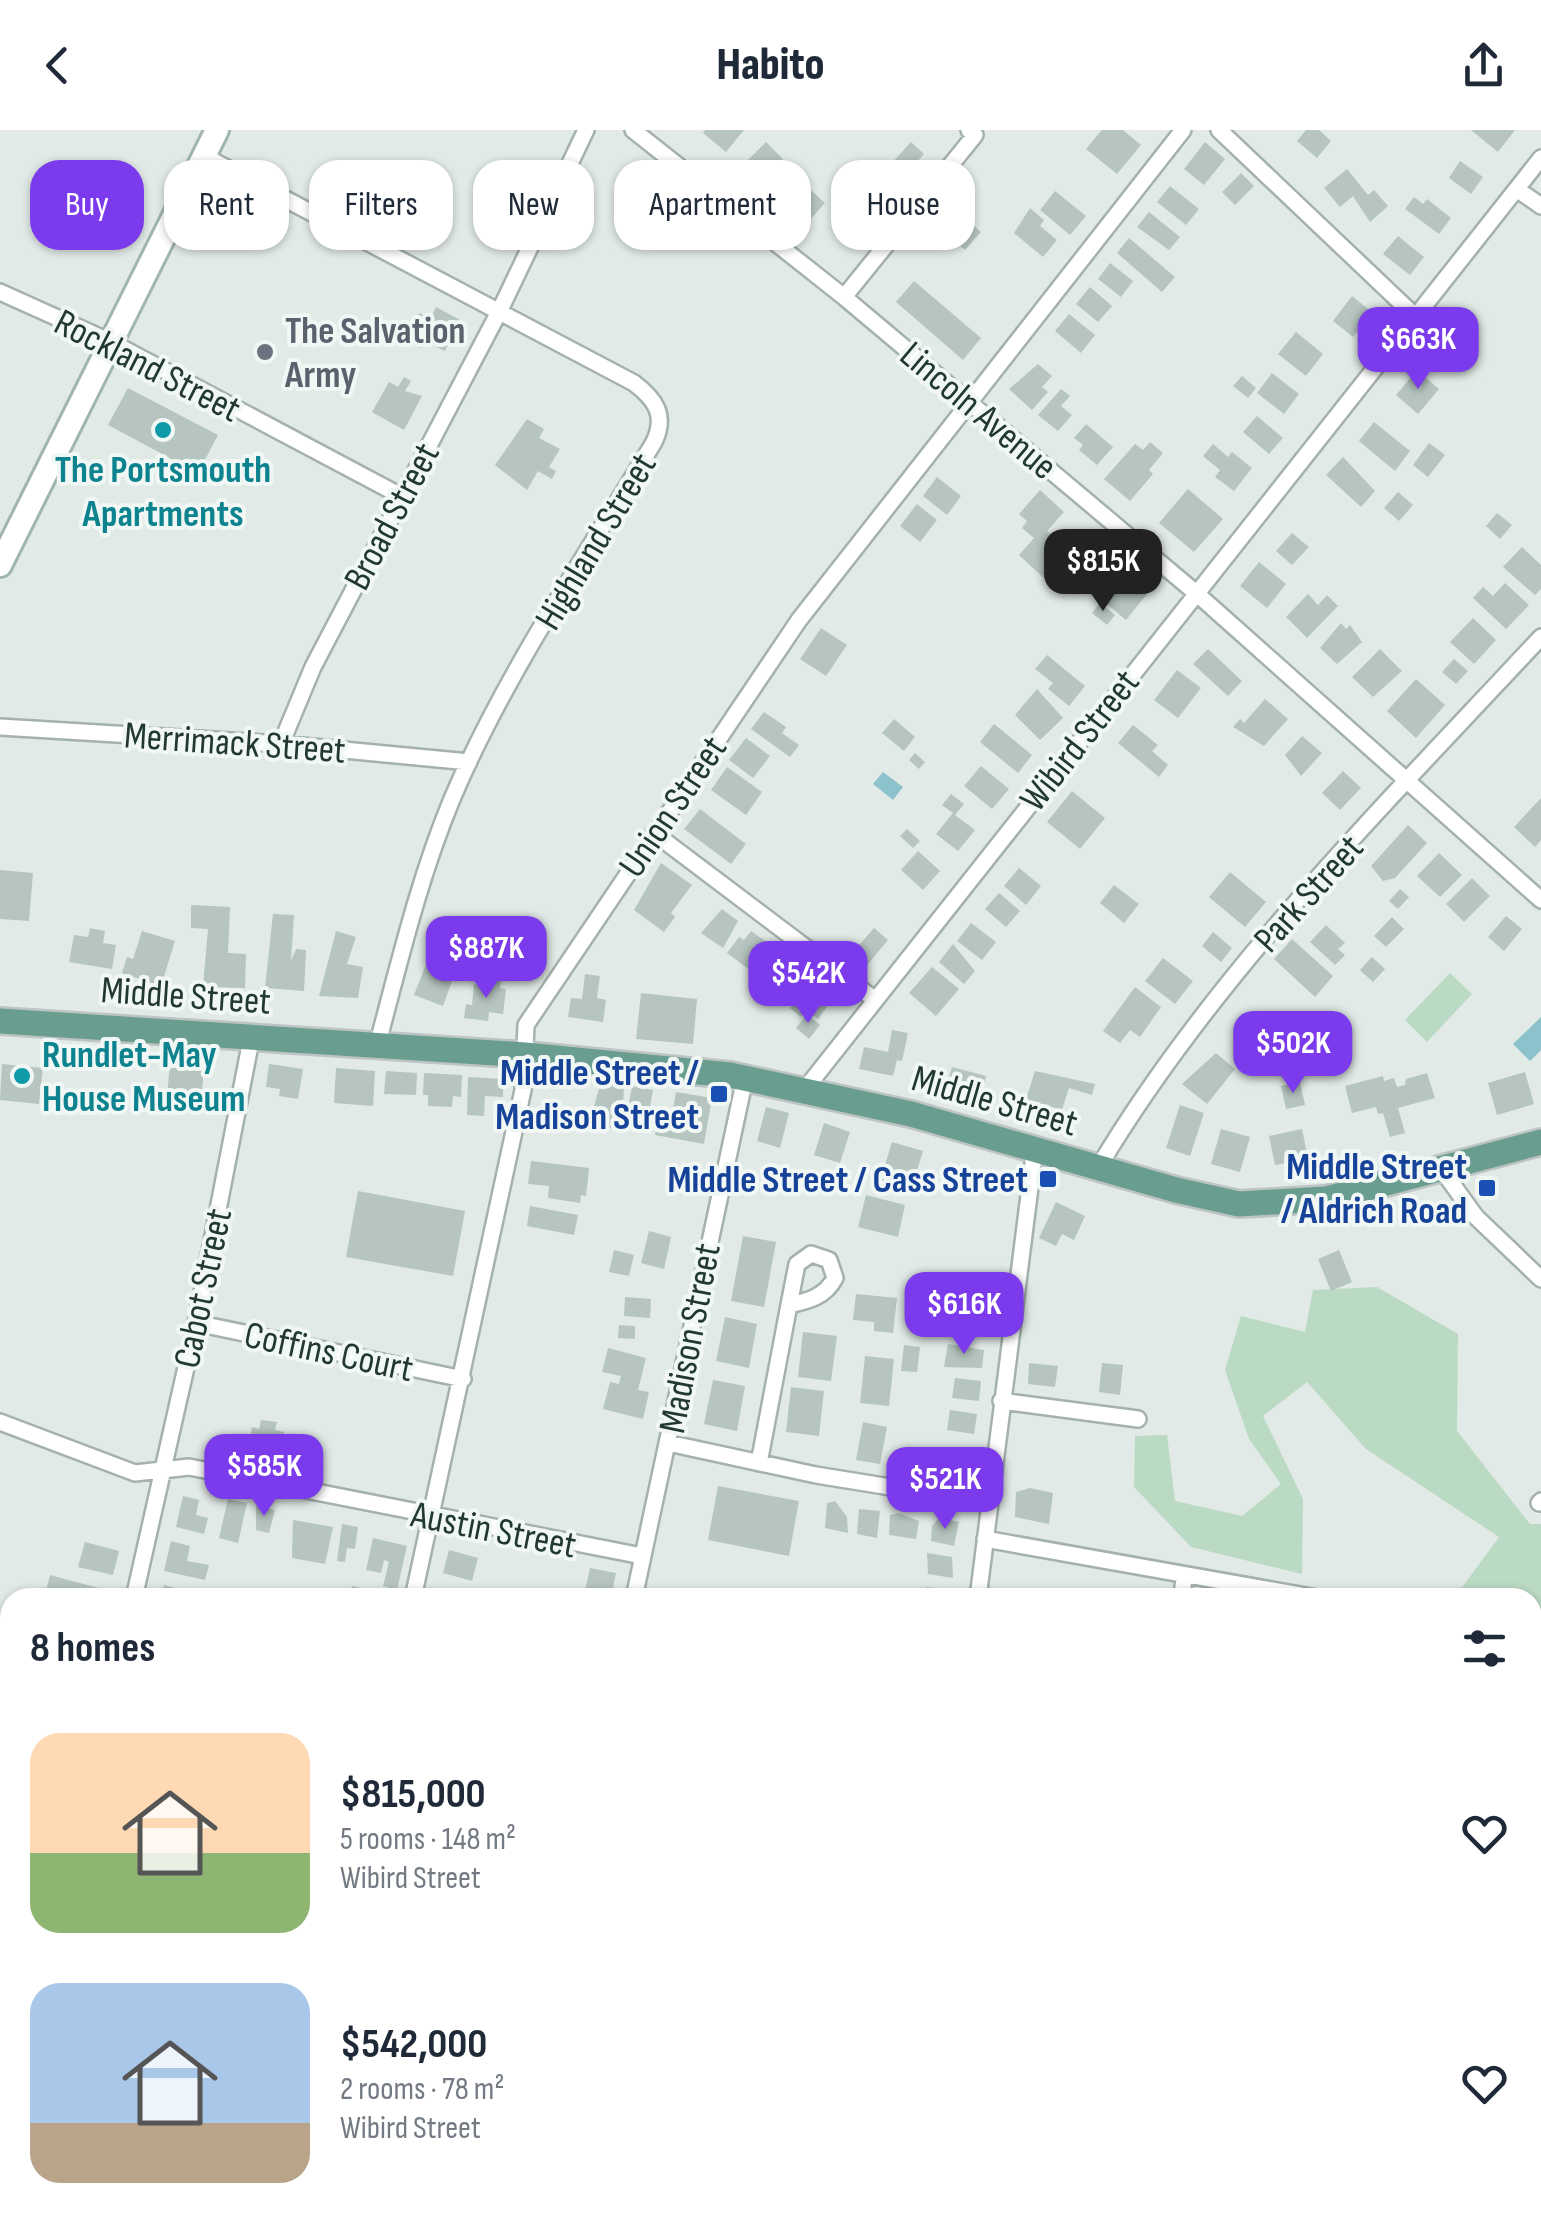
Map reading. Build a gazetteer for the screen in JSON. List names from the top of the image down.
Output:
{
  "streets": {
    "main road": ["Middle Street"],
    "street": [
      "Rockland Street",
      "Lincoln Avenue",
      "Broad Street",
      "Highland Street",
      "Wibird Street",
      "Merrimack Street",
      "Union Street",
      "Park Street",
      "Cabot Street",
      "Madison Street",
      "Coffins Court",
      "Austin Street"
    ]
  },
  "crossings": [
    ["Rockland Street", "Broad Street"],
    ["Lincoln Avenue", "Wibird Street"],
    ["Lincoln Avenue", "Union Street"],
    ["Lincoln Avenue", "Park Street"],
    ["Broad Street", "Highland Street"],
    ["Broad Street", "Merrimack Street"],
    ["Highland Street", "Merrimack Street"],
    ["Highland Street", "Middle Street"],
    ["Wibird Street", "Middle Street"],
    ["Union Street", "Middle Street"],
    ["Union Street", "Coffins Court"],
    ["Union Street", "Austin Street"],
    ["Park Street", "Middle Street"],
    ["Middle Street", "Cabot Street"],
    ["Middle Street", "Madison Street"],
    ["Cabot Street", "Coffins Court"],
    ["Cabot Street", "Austin Street"],
    ["Madison Street", "Austin Street"]
  ],
  "places": {
    "other": ["The Salvation Army", "The Portsmouth Apartments", "Rundlet-May House Museum"],
    "transit": ["Middle Street / Madison Street", "Middle Street / Cass Street", "Middle Street / Aldrich Road"]
  },
  "page": {
    "header": "Habito",
    "chip": [
      "Buy",
      "Rent",
      "Filters",
      "New",
      "Apartment",
      "House"
    ],
    "price": [
      "$663K",
      "$815K",
      "$887K",
      "$542K",
      "$502K",
      "$616K",
      "$585K",
      "$521K"
    ],
    "heading": "8 homes",
    "list": [
      {
        "name": "$815,000",
        "note": "5 rooms · 148 m² · Wibird Street"
      },
      {
        "name": "$542,000",
        "note": "2 rooms · 78 m² · Wibird Street"
      }
    ]
  }
}
